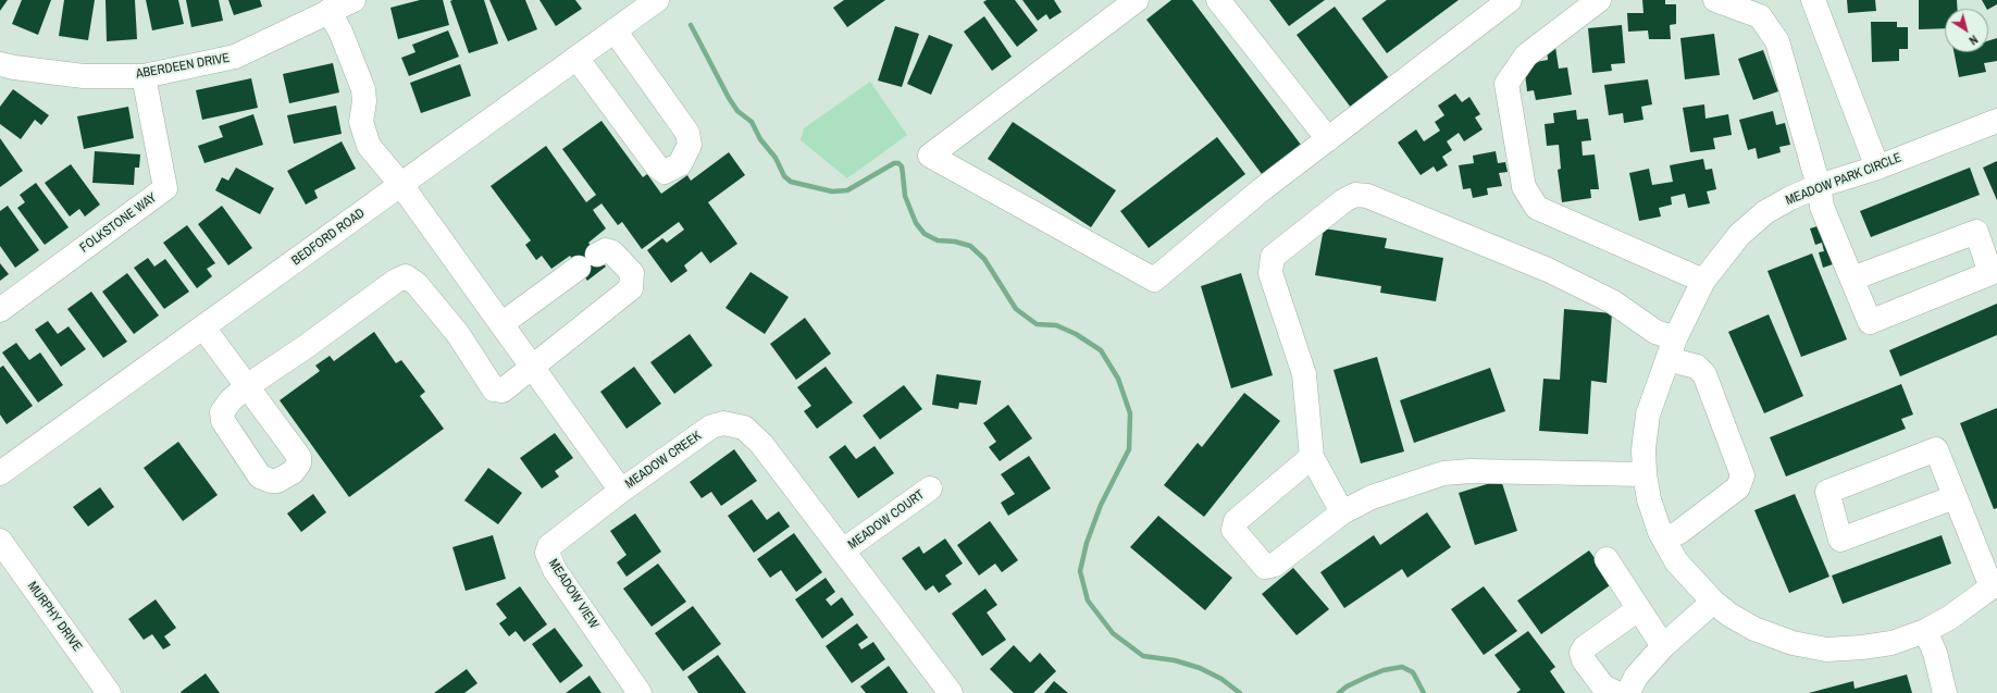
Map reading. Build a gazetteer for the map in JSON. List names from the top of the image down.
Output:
{
  "streets": {
    "street": [
      "ABERDEEN DRIVE",
      "MEADOW PARK CIRCLE",
      "FOLKSTONE WAY",
      "BEDFORD ROAD",
      "MEADOW CREEK",
      "MEADOW COURT",
      "MEADOW VIEW",
      "MURPHY DRIVE"
    ]
  },
  "crossings": [
    ["ABERDEEN DRIVE", "FOLKSTONE WAY"],
    ["ABERDEEN DRIVE", "MEADOW CREEK"],
    ["BEDFORD ROAD", "MEADOW CREEK"],
    ["MEADOW CREEK", "MEADOW COURT"],
    ["MEADOW CREEK", "MEADOW VIEW"]
  ],
  "north": "bottom right"
}
